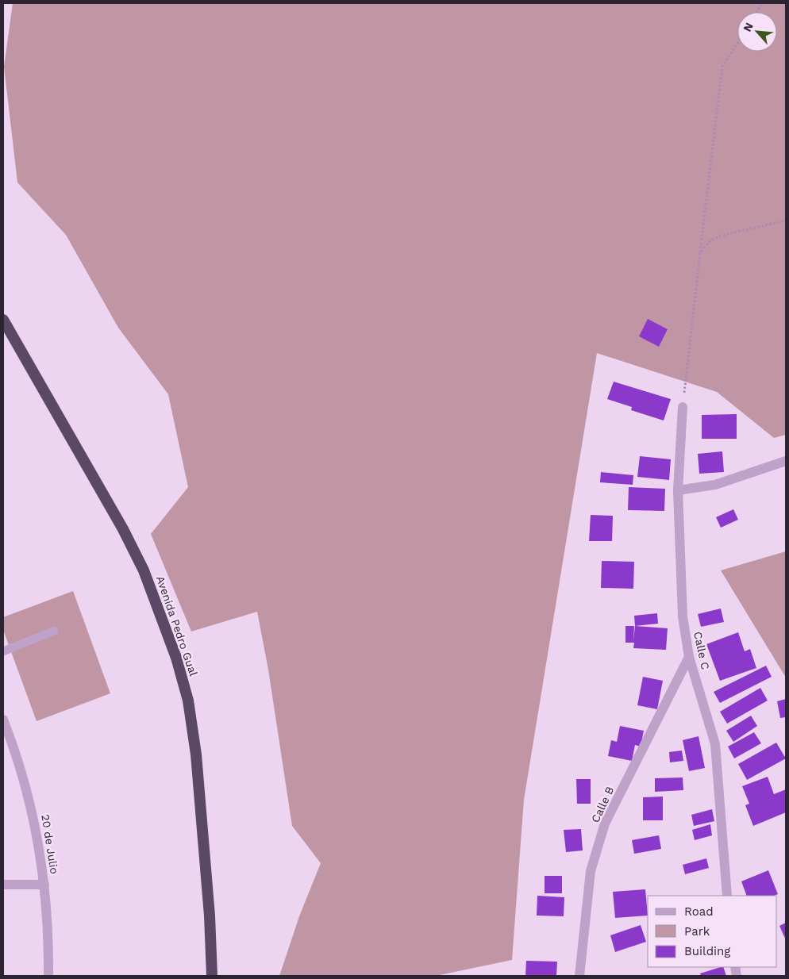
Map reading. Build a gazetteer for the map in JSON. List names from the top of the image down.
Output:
{
  "streets": {
    "highway": ["Avenida Pedro Gual"],
    "street": ["Calle C", "Calle B", "20 de Julio"]
  },
  "crossings": [
    ["Calle C", "Calle B"]
  ],
  "legend": ["Road", "Park", "Building"],
  "north": "top left"
}
